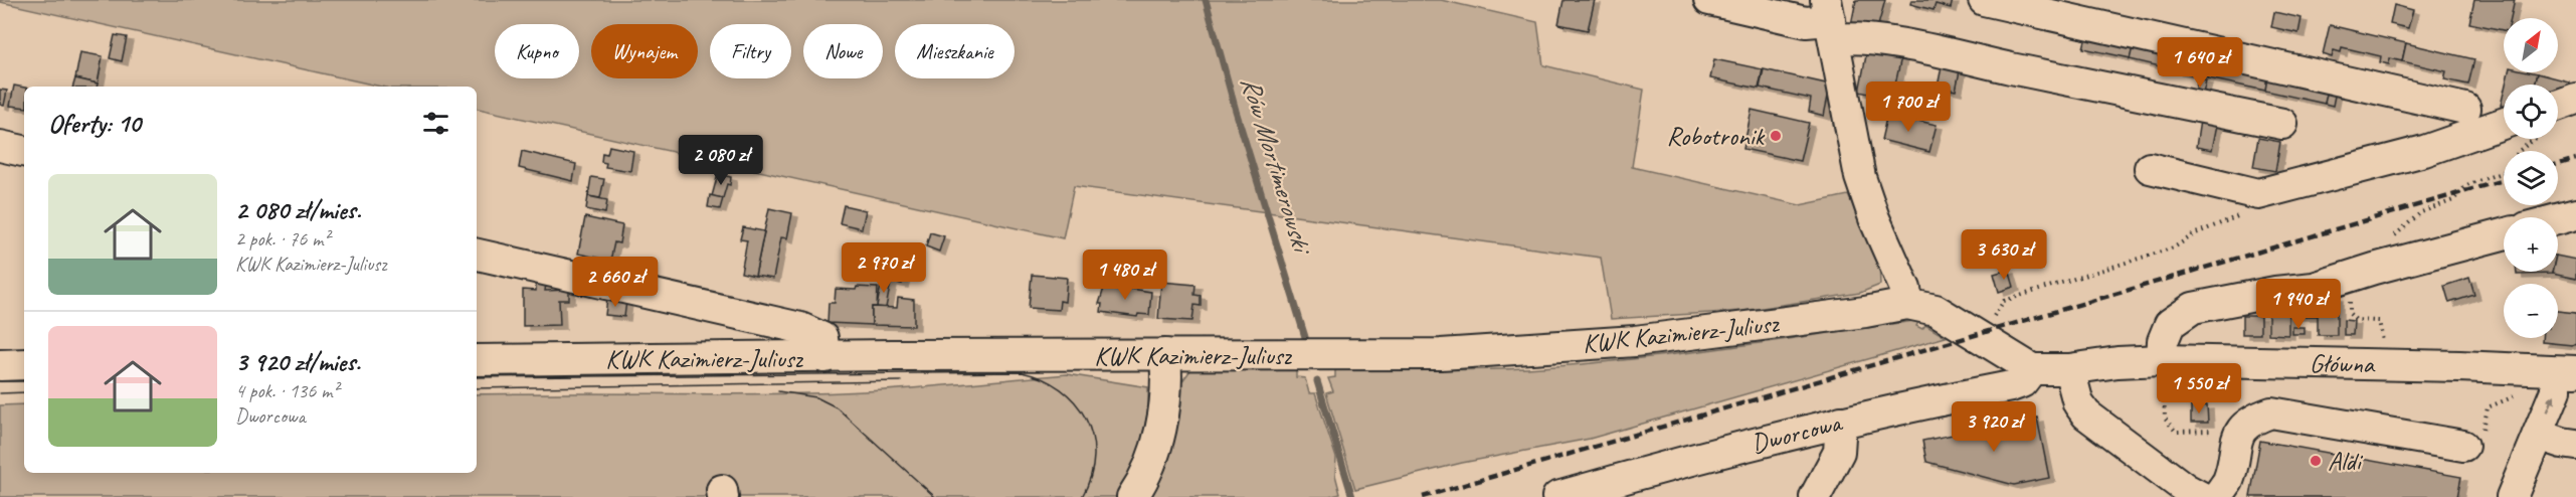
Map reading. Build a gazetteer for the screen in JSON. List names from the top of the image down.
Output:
{
  "streets": {
    "street": ["KWK Kazimierz-Juliusz", "Główna", "Dworcowa"]
  },
  "crossings": [
    ["Główna", "Dworcowa"]
  ],
  "water": ["Rów Mortimerowski"],
  "places": ["Robotronik", "Aldi"],
  "north": "top right",
  "page": {
    "map_buttons": ["+", "−"],
    "chip": [
      "Kupno",
      "Wynajem",
      "Filtry",
      "Nowe",
      "Mieszkanie"
    ],
    "price": [
      "1 640 zł",
      "1 700 zł",
      "2 080 zł",
      "3 630 zł",
      "2 970 zł",
      "1 480 zł",
      "2 660 zł",
      "1 940 zł",
      "1 550 zł",
      "3 920 zł"
    ],
    "heading": "Oferty: 10",
    "list": [
      {
        "name": "2 080 zł/mies.",
        "note": "2 pok. · 76 m² · KWK Kazimierz-Juliusz"
      },
      {
        "name": "3 920 zł/mies.",
        "note": "4 pok. · 136 m² · Dworcowa"
      }
    ]
  }
}
